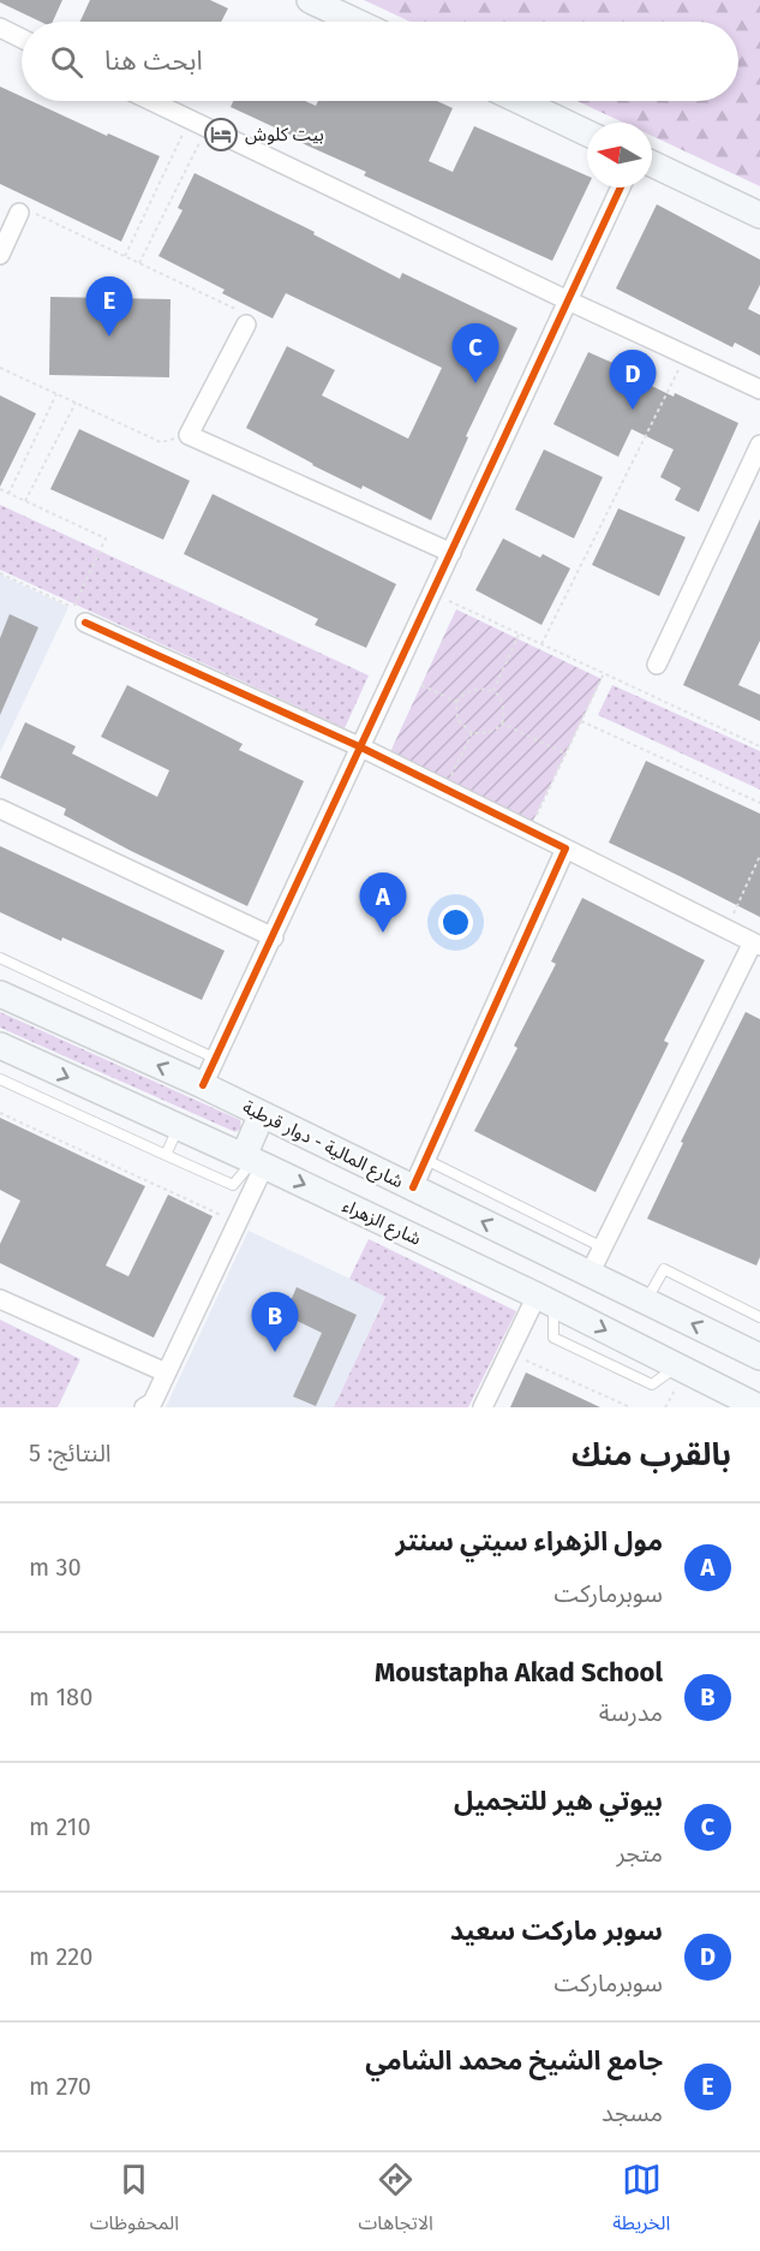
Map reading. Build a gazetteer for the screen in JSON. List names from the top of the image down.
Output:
{
  "streets": {
    "main road": ["شارع المالية - دوار قرطبة", "شارع الزهراء"]
  },
  "one_way": ["شارع المالية - دوار قرطبة", "شارع الزهراء"],
  "places": {
    "hotel": ["بيت كلوش"]
  },
  "north": "left",
  "page": {
    "search": "ابحث هنا",
    "pins": [
      "E",
      "C",
      "D",
      "A",
      "B"
    ],
    "heading": ["بالقرب منك", "النتائج: 5"],
    "list": [
      {
        "mark": "A",
        "name": "مول الزهراء سيتي سنتر",
        "note": "سوبرماركت",
        "value": "30 m"
      },
      {
        "mark": "B",
        "name": "Moustapha Akad School",
        "note": "مدرسة",
        "value": "180 m"
      },
      {
        "mark": "C",
        "name": "بيوتي هير للتجميل",
        "note": "متجر",
        "value": "210 m"
      },
      {
        "mark": "D",
        "name": "سوبر ماركت سعيد",
        "note": "سوبرماركت",
        "value": "220 m"
      },
      {
        "mark": "E",
        "name": "جامع الشيخ محمد الشامي",
        "note": "مسجد",
        "value": "270 m"
      }
    ],
    "nav": ["الخريطة", "الاتجاهات", "المحفوظات"]
  }
}
